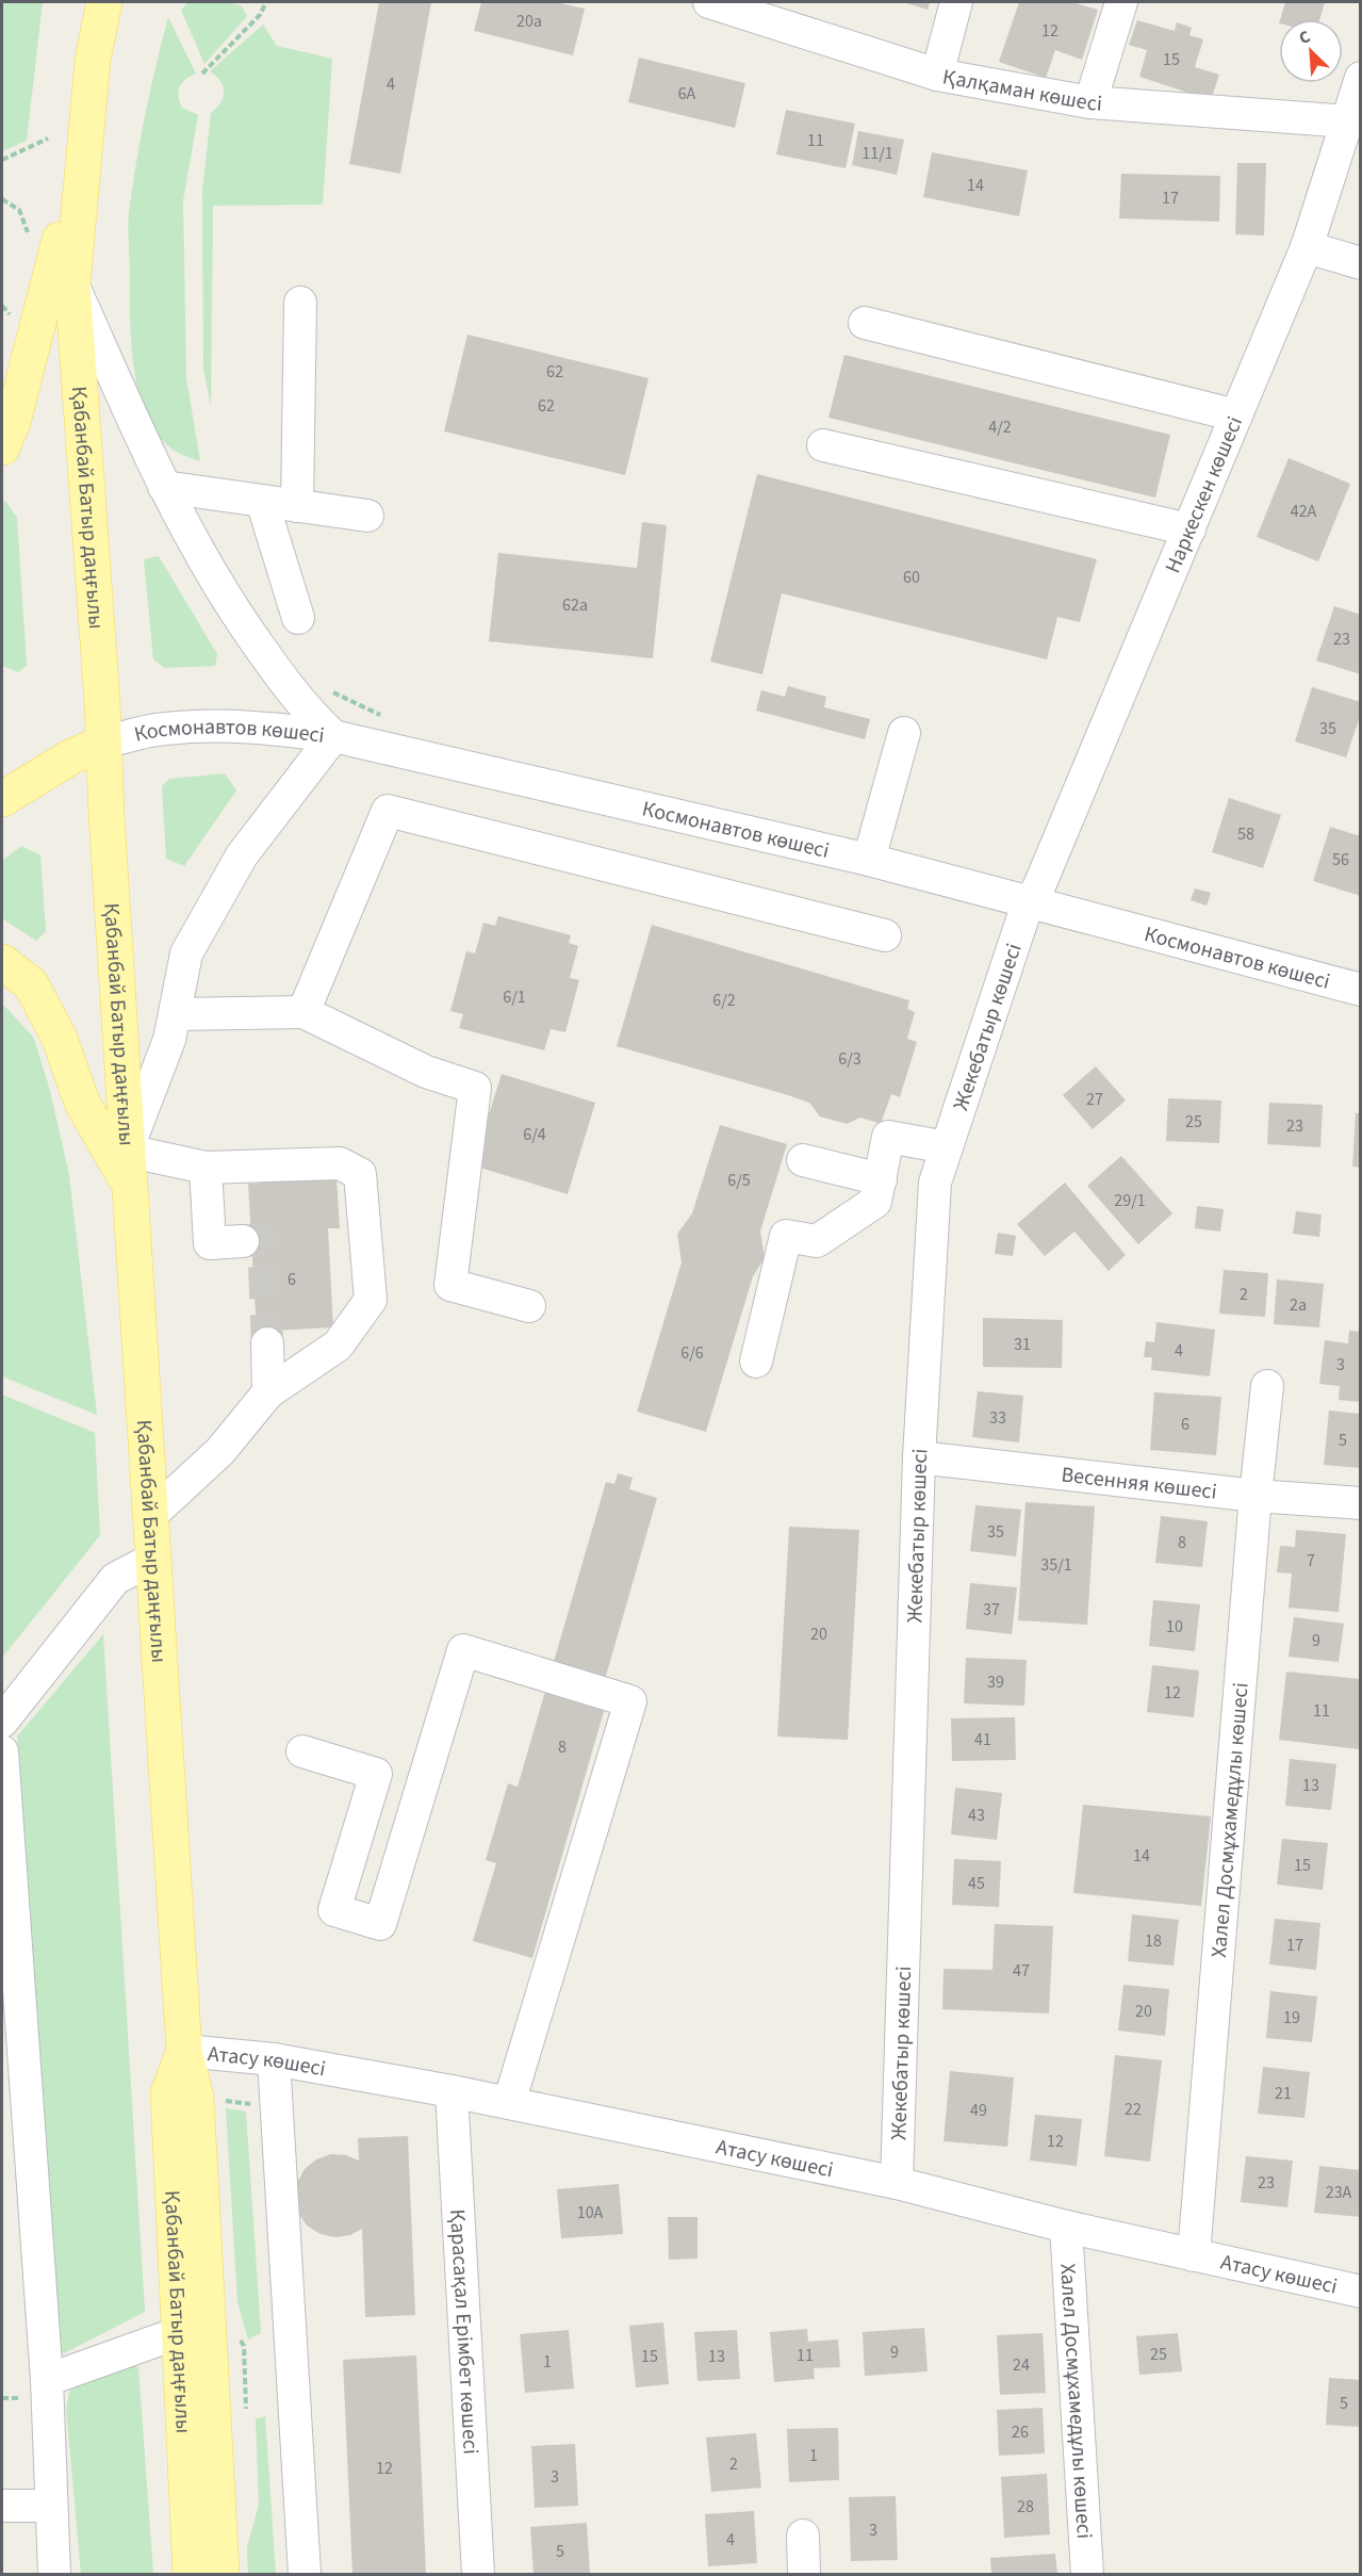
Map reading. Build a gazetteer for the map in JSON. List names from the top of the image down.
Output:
{
  "streets": {
    "main road": ["Қабанбай Батыр даңғылы"],
    "street": [
      "Қалқаман көшесі",
      "Наркескен көшесі",
      "Космонавтов көшесі",
      "Жекебатыр көшесі",
      "Весенняя көшесі",
      "Халел Досмұхамедұлы көшесі",
      "Атасу көшесі",
      "Қарасақал Ерімбет көшесі"
    ]
  },
  "crossings": [
    ["Қалқаман көшесі", "Наркескен көшесі"],
    ["Наркескен көшесі", "Космонавтов көшесі"],
    ["Наркескен көшесі", "Жекебатыр көшесі"],
    ["Қабанбай Батыр даңғылы", "Космонавтов көшесі"],
    ["Қабанбай Батыр даңғылы", "Атасу көшесі"],
    ["Космонавтов көшесі", "Жекебатыр көшесі"],
    ["Жекебатыр көшесі", "Весенняя көшесі"],
    ["Жекебатыр көшесі", "Атасу көшесі"],
    ["Весенняя көшесі", "Халел Досмұхамедұлы көшесі"],
    ["Халел Досмұхамедұлы көшесі", "Атасу көшесі"],
    ["Атасу көшесі", "Қарасақал Ерімбет көшесі"]
  ],
  "house_numbers": [
    "20а",
    "12",
    "15",
    "4",
    "6А",
    "11",
    "11/1",
    "14",
    "17",
    "62",
    "62",
    "4/2",
    "42А",
    "60",
    "62а",
    "23",
    "35",
    "58",
    "56",
    "6/1",
    "6/2",
    "6/3",
    "27",
    "25",
    "23",
    "6/4",
    "6/5",
    "29/1",
    "6",
    "2",
    "2а",
    "31",
    "4",
    "6/6",
    "3",
    "33",
    "6",
    "5",
    "35",
    "8",
    "7",
    "35/1",
    "37",
    "10",
    "20",
    "9",
    "39",
    "12",
    "11",
    "41",
    "8",
    "13",
    "43",
    "14",
    "15",
    "45",
    "18",
    "17",
    "47",
    "20",
    "19",
    "21",
    "22",
    "49",
    "12",
    "23",
    "23А",
    "10А",
    "9",
    "25",
    "11",
    "15",
    "13",
    "1",
    "24",
    "5",
    "26",
    "1",
    "2",
    "12",
    "3",
    "28",
    "3",
    "4",
    "5"
  ],
  "north": "top left"
}
